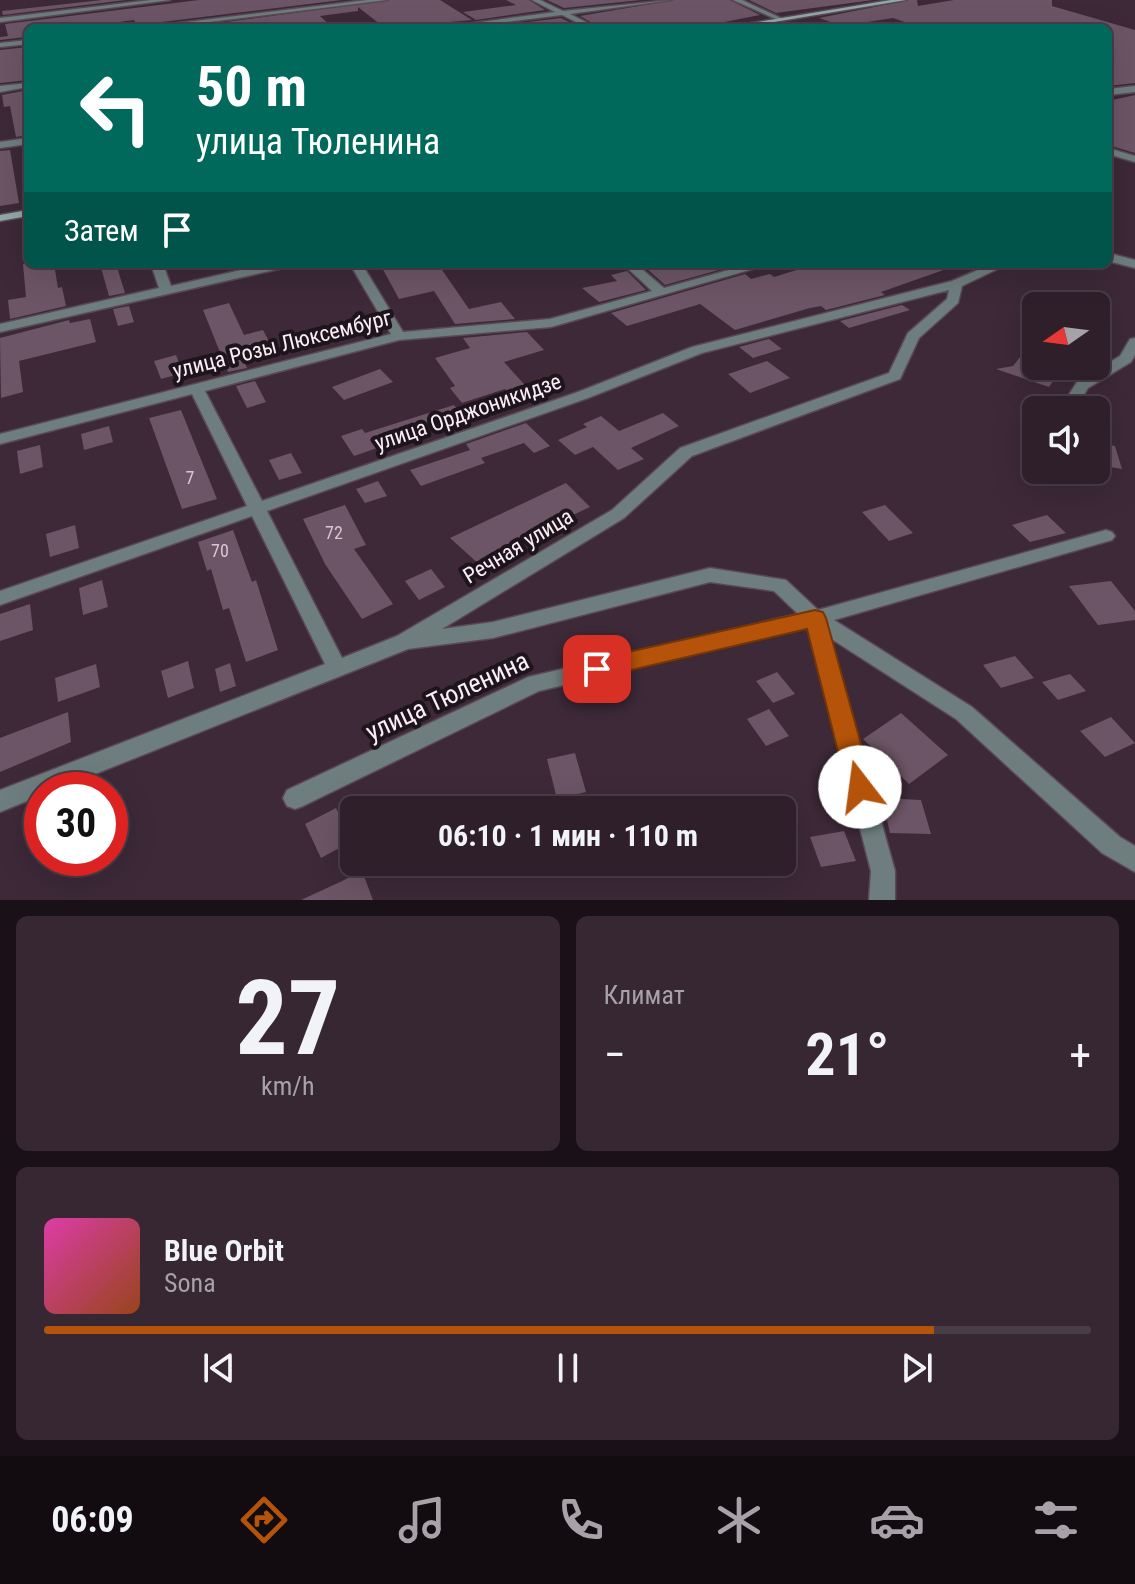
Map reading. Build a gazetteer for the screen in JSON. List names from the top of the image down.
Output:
{
  "streets": {
    "street": [
      "улица Розы Люксембург",
      "улица Орджоникидзе",
      "Речная улица",
      "улица Тюленина"
    ]
  },
  "crossings": [
    ["улица Орджоникидзе", "Речная улица"],
    ["Речная улица", "улица Тюленина"]
  ],
  "house_numbers": ["7", "72", "70"],
  "north": "left",
  "page": {
    "turn": ["50 m", "улица Тюленина"],
    "then": "Затем",
    "limit": "30",
    "trip": "06:10 · 1 мин · 110 m",
    "tile": [
      ["27", "km/h"],
      "Климат"
    ],
    "heat": ["−", "21°", "+"],
    "song": ["Blue Orbit", "Sona"],
    "tabs": "06:09"
  }
}
